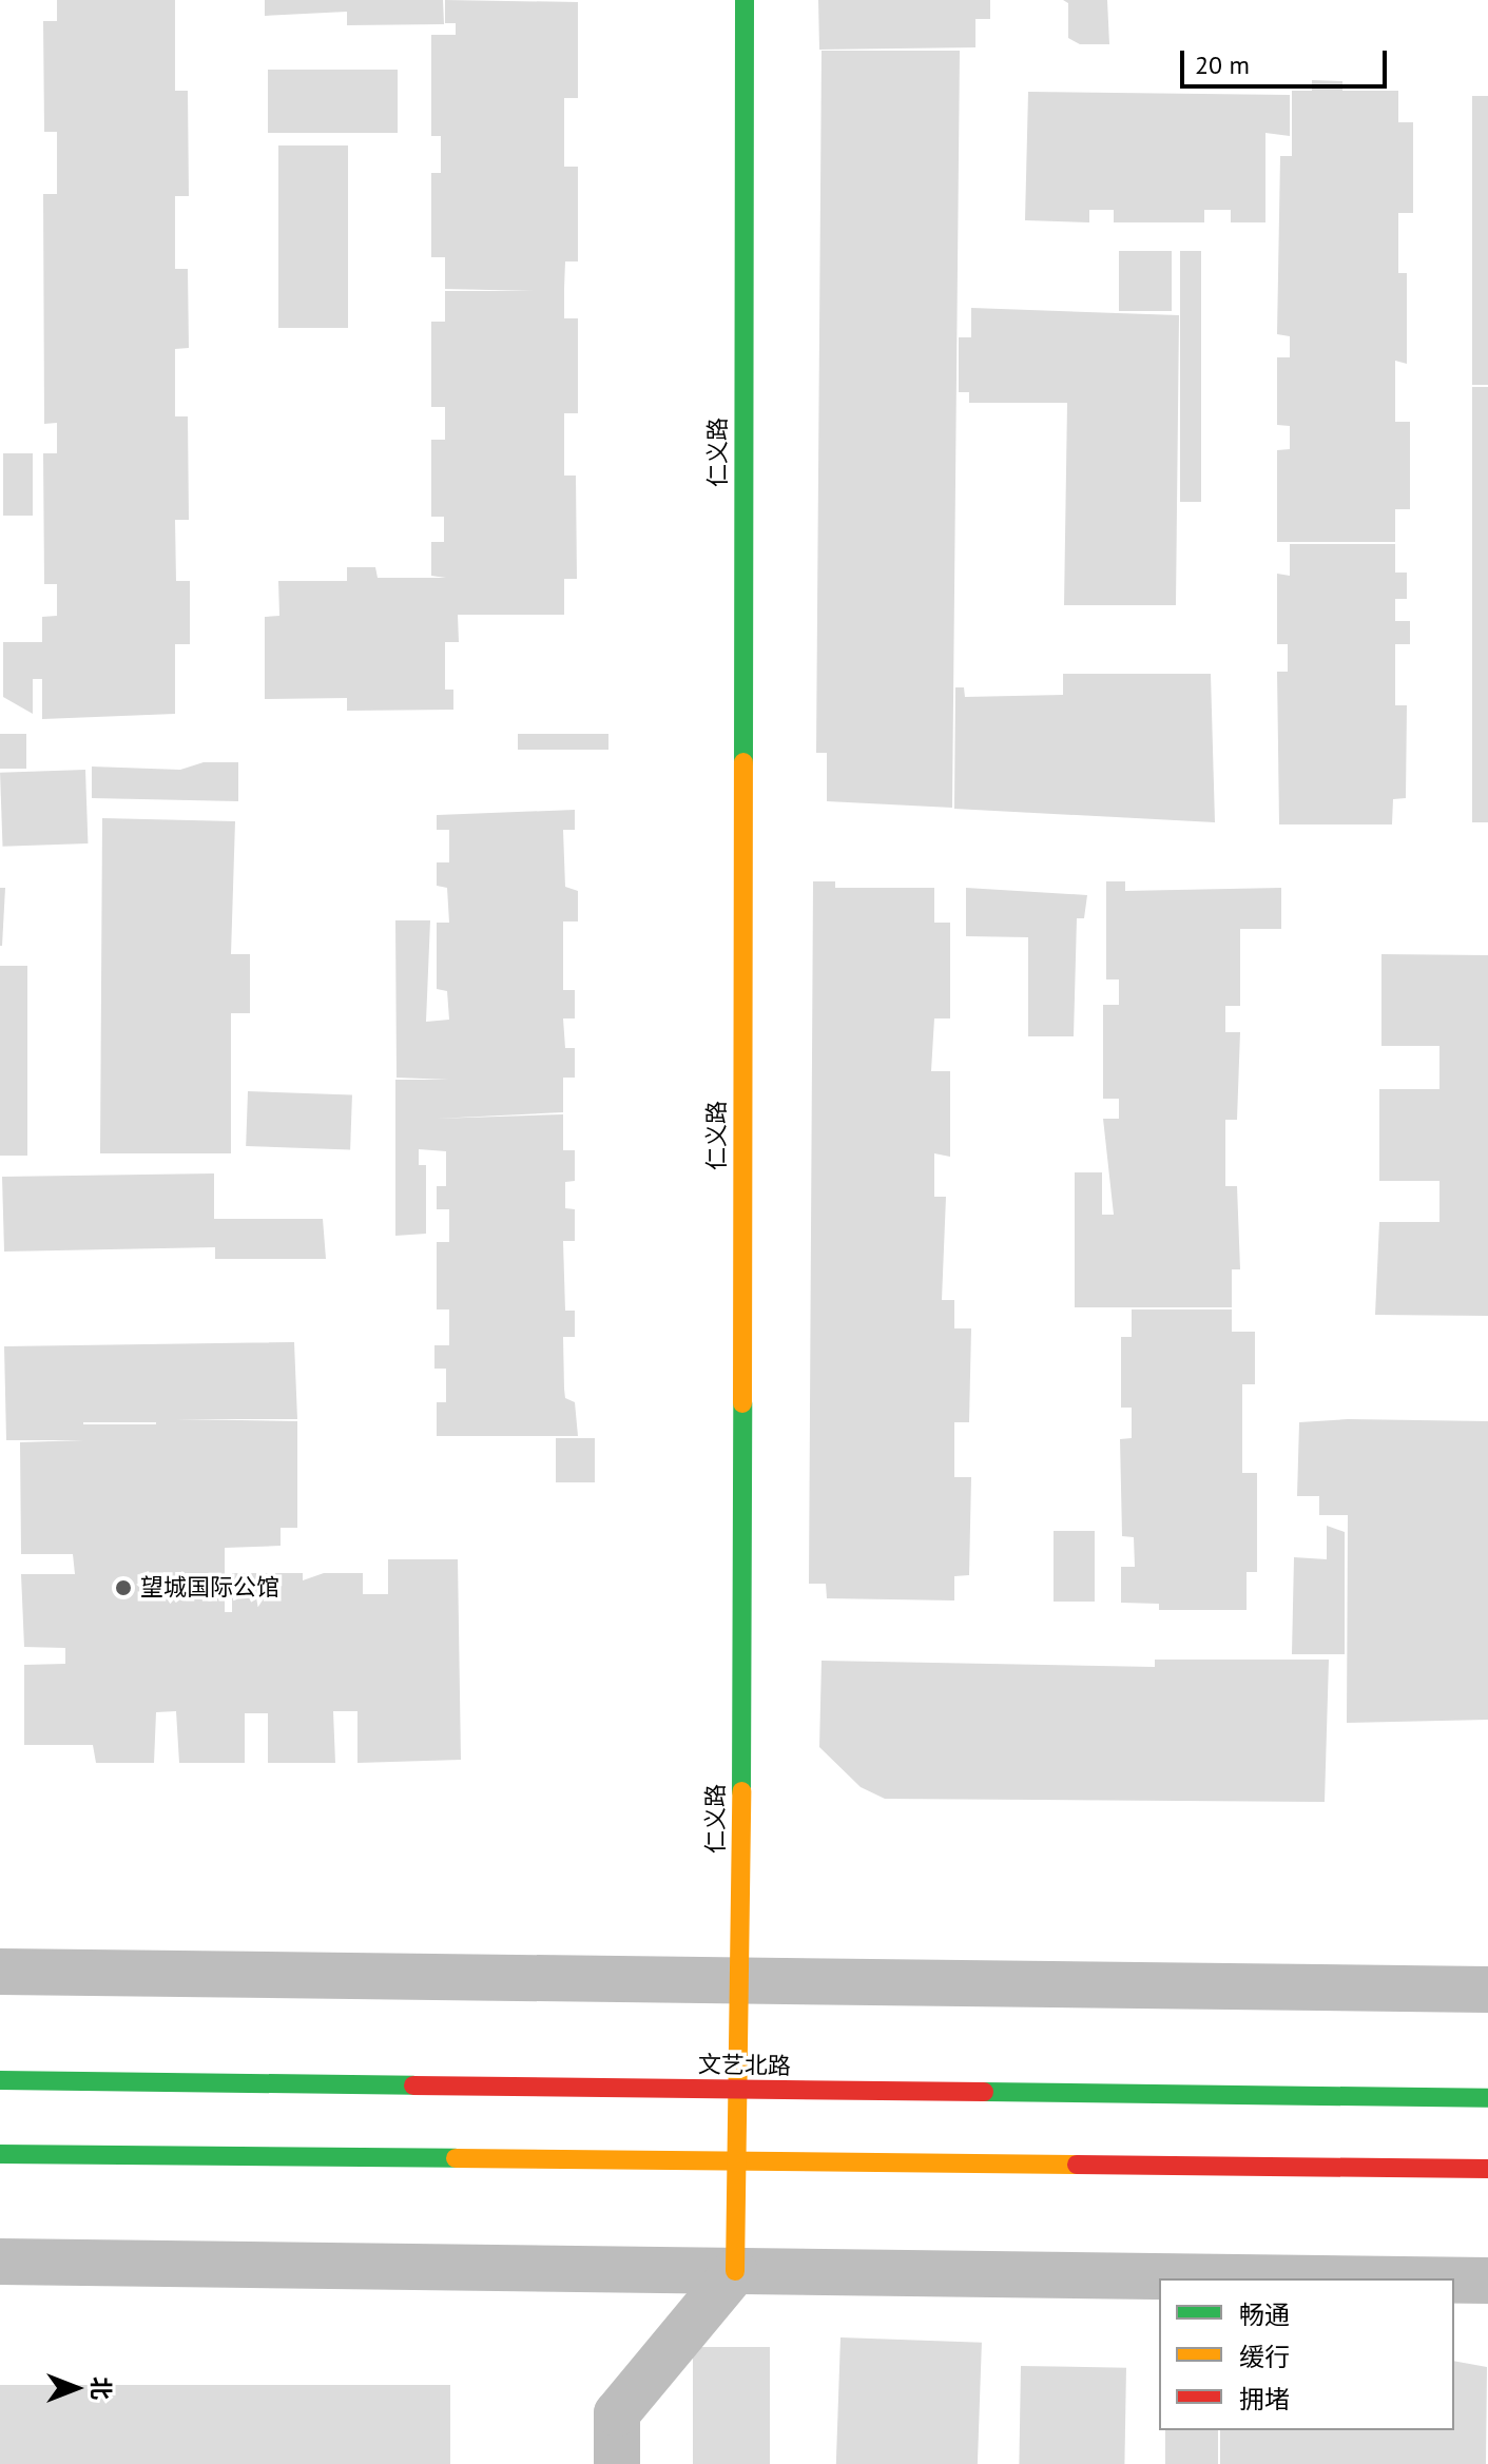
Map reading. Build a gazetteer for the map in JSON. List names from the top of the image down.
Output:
{
  "streets": {
    "main road": ["仁义路", "文艺北路"]
  },
  "crossings": [
    ["仁义路", "文艺北路"]
  ],
  "places": ["望城国际公馆"],
  "legend": ["畅通", "缓行", "拥堵"],
  "scale_bar": "20 m",
  "north": "right"
}
